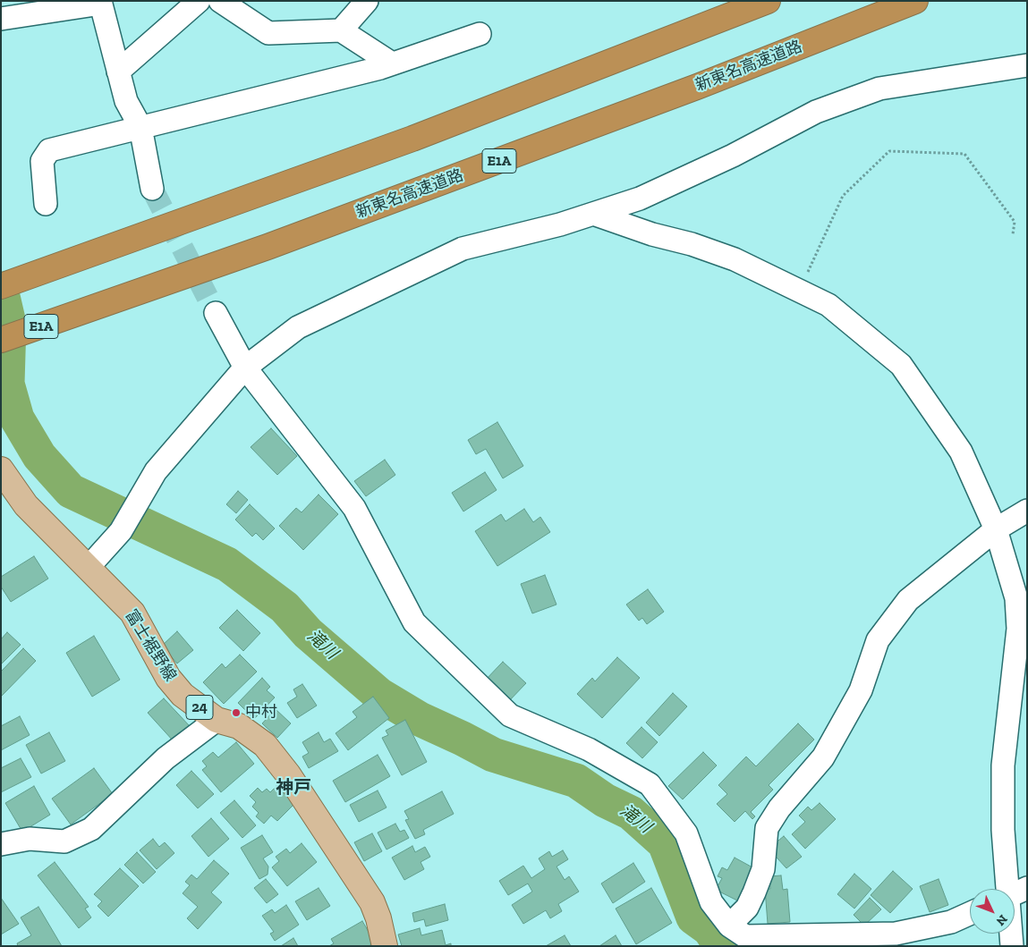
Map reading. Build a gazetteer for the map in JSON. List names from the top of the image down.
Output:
{
  "streets": {
    "highway": ["新東名高速道路", "E1A"],
    "main road": ["富士裾野線", "24"]
  },
  "districts": ["神戸"],
  "water": ["滝川"],
  "places": ["中村"],
  "north": "bottom right"
}
